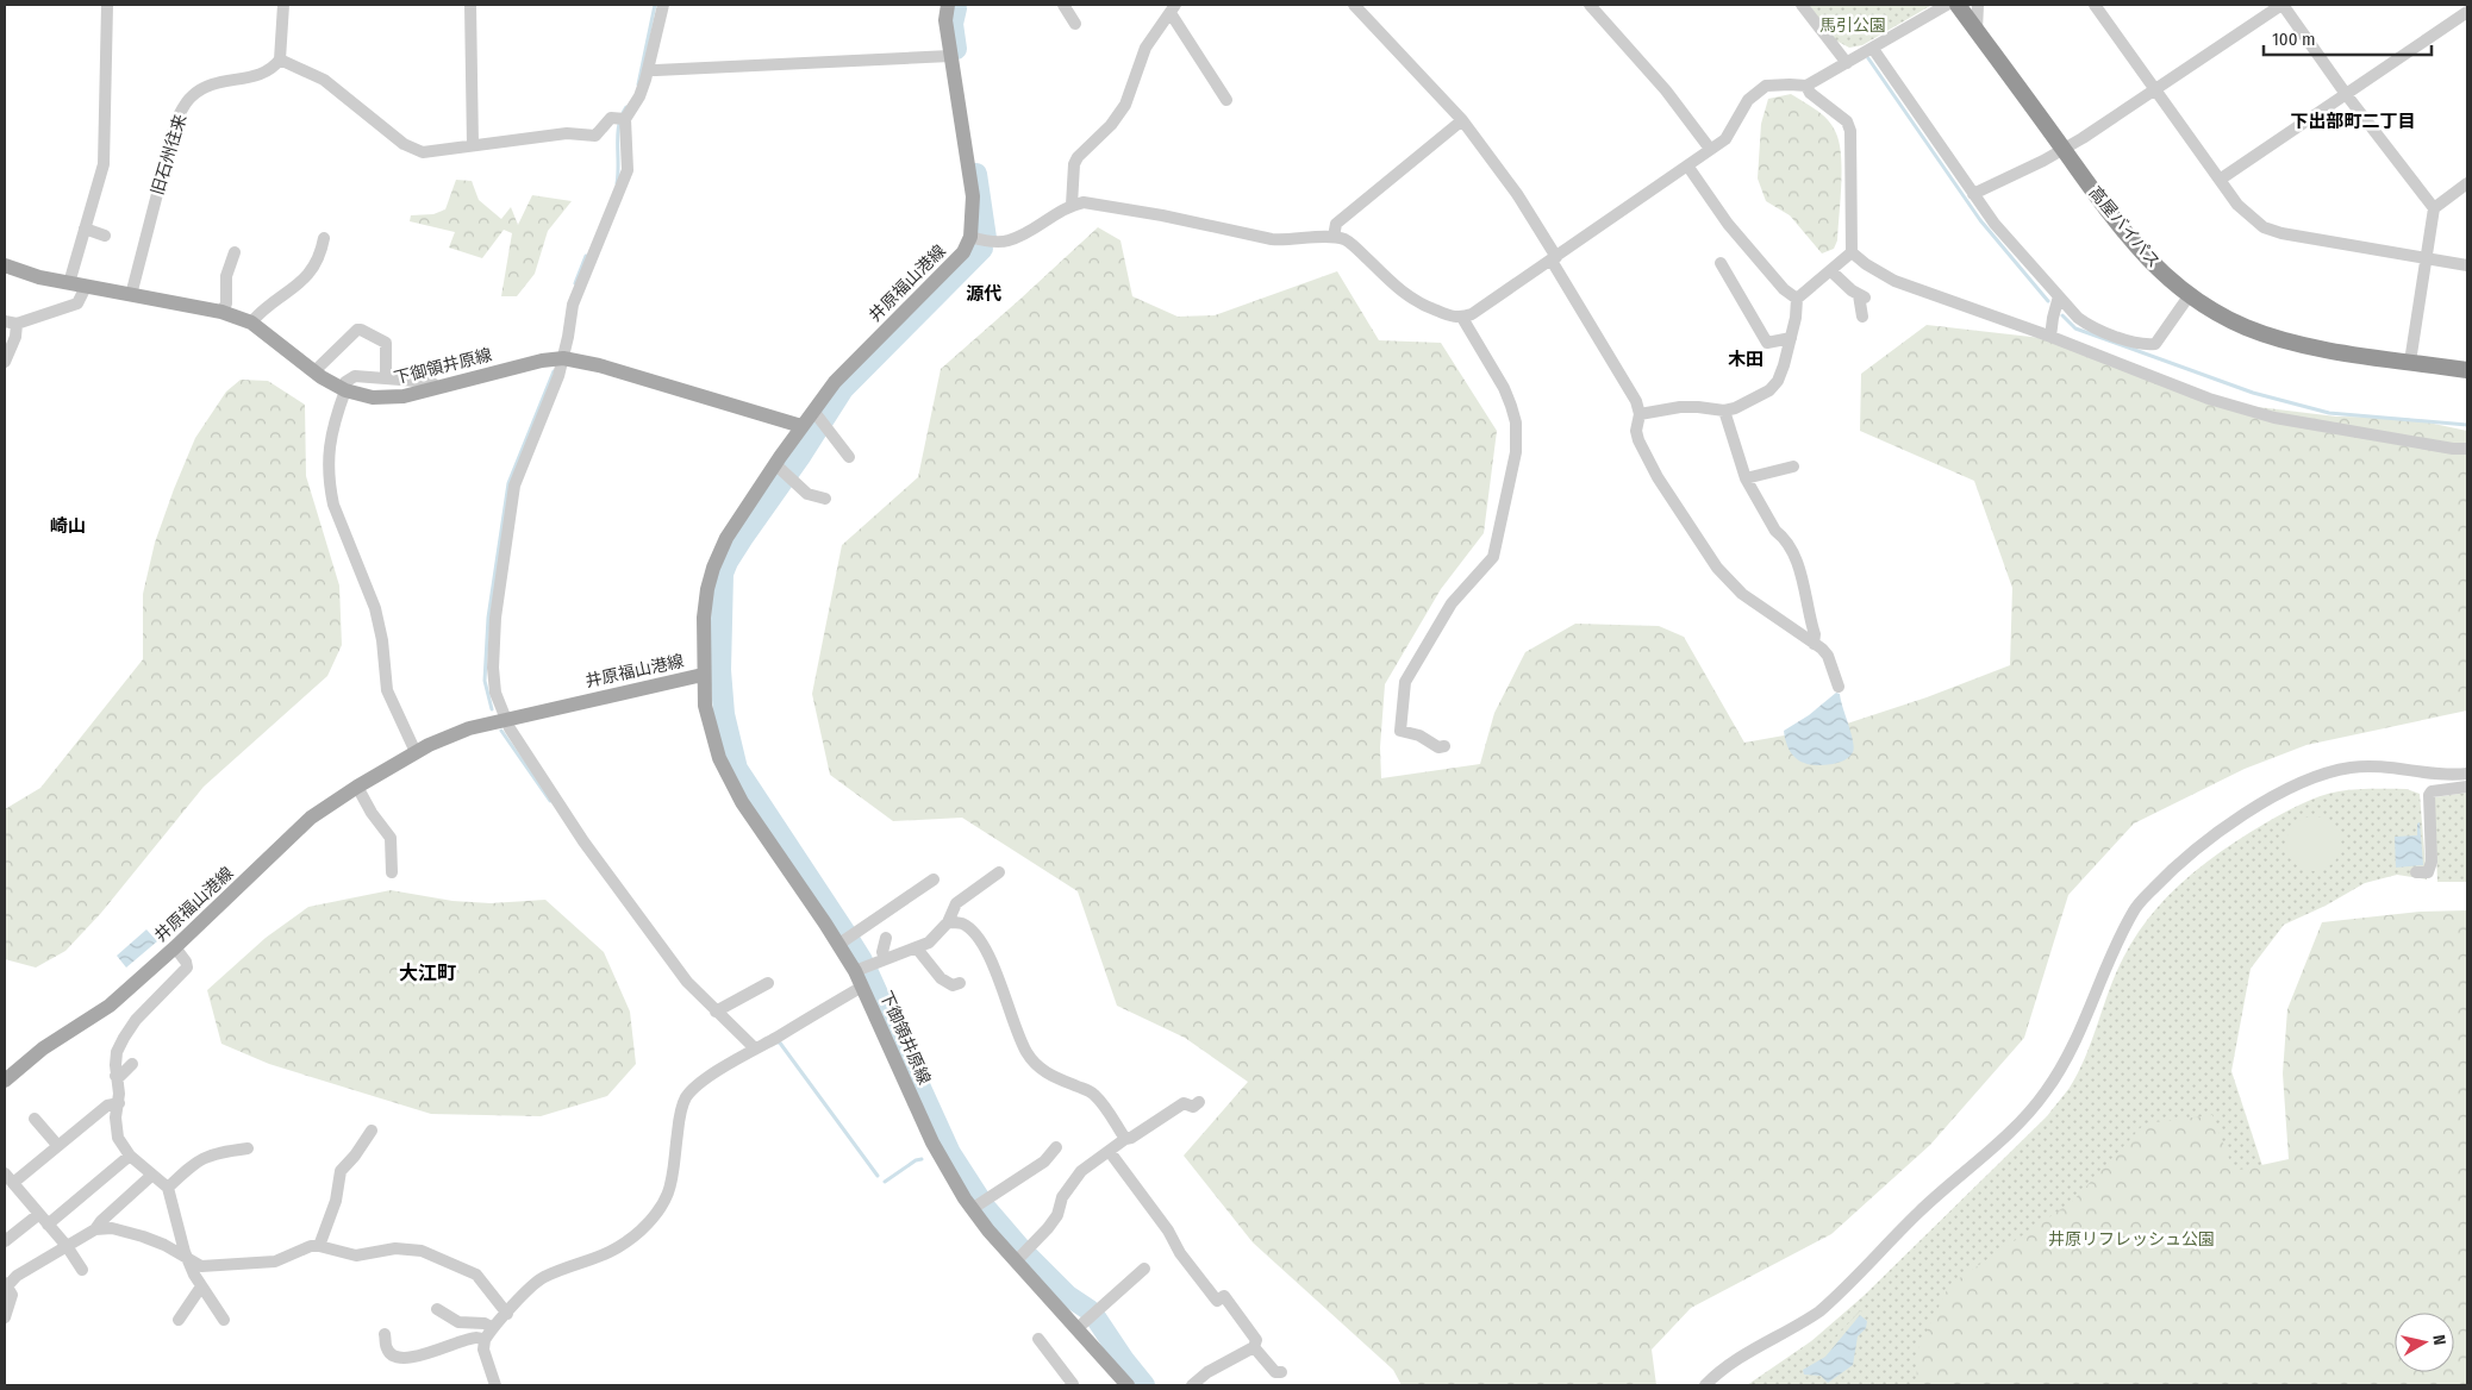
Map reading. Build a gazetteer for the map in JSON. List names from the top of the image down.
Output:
{
  "streets": {
    "highway": ["高屋バイパス"],
    "main road": ["井原福山港線", "下御領井原線"],
    "street": ["旧石州往来"]
  },
  "crossings": [
    ["旧石州往来", "下御領井原線"],
    ["井原福山港線", "下御領井原線"]
  ],
  "districts": [
    "下出部町二丁目",
    "源代",
    "木田",
    "崎山",
    "大江町"
  ],
  "parks": ["馬引公園", "井原リフレッシュ公園"],
  "scale_bar": "100 m",
  "north": "right"
}
